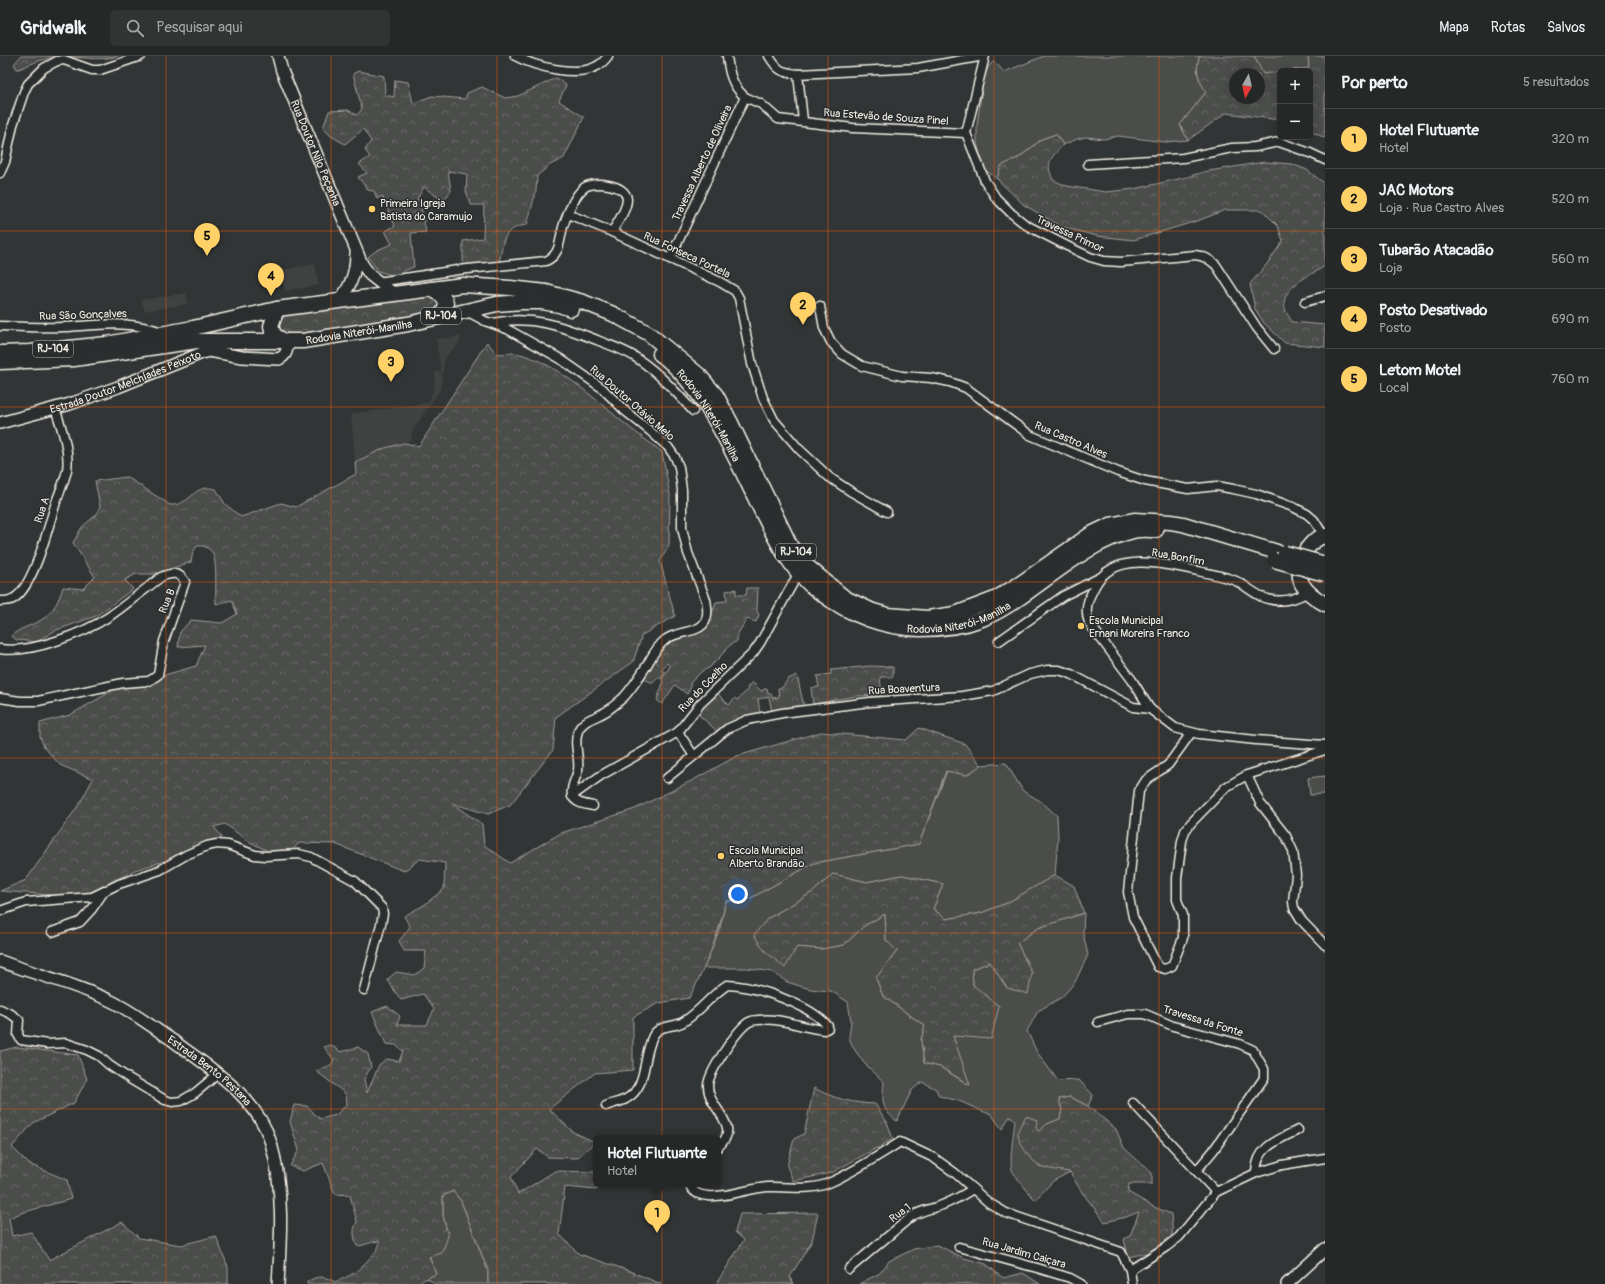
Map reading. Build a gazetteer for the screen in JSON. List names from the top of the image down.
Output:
{
  "streets": {
    "highway": ["RJ-104", "Rodovia Niterói-Manilha"],
    "street": [
      "Rua Estevão de Souza Pinel",
      "Rua Doutor Nilo Peçanha",
      "Travessa Alberto de Oliveira",
      "Travessa Primor",
      "Rua Fonseca Portela",
      "Rua São Gonçalves",
      "Estrada Doutor Melchíades Peixoto",
      "Rua Doutor Otávio Melo",
      "Rua Castro Alves",
      "Rua A",
      "Rua Bonfim",
      "Rua B",
      "Rua do Coelho",
      "Rua Boaventura",
      "Travessa da Fonte",
      "Estrada Bento Pestana",
      "Rua 1",
      "Rua Jardim Caiçara"
    ]
  },
  "crossings": [
    ["Rua Estevão de Souza Pinel", "Travessa Alberto de Oliveira"],
    ["Rua Estevão de Souza Pinel", "Travessa Primor"],
    ["Rua Doutor Nilo Peçanha", "Rodovia Niterói-Manilha"],
    ["Travessa Alberto de Oliveira", "Rua Fonseca Portela"],
    ["Rua São Gonçalves", "Rodovia Niterói-Manilha"],
    ["Rodovia Niterói-Manilha", "Estrada Doutor Melchíades Peixoto"],
    ["Rodovia Niterói-Manilha", "Rua Doutor Otávio Melo"],
    ["Rodovia Niterói-Manilha", "Rua do Coelho"],
    ["Estrada Doutor Melchíades Peixoto", "Rua A"],
    ["Rua Doutor Otávio Melo", "Rua do Coelho"]
  ],
  "places": ["Primeira Igreja Batista do Caramujo", "Escola Municipal Ernani Moreira Franco", "Escola Municipal Alberto Brandão"],
  "north": "bottom",
  "page": {
    "header": "Gridwalk",
    "search": "Pesquisar aqui",
    "nav": ["Mapa", "Rotas", "Salvos"],
    "heading": ["Por perto", "5 resultados"],
    "map_buttons": ["+", "−"],
    "list": [
      {
        "mark": "1",
        "name": "Hotel Flutuante",
        "note": "Hotel",
        "value": "320 m"
      },
      {
        "mark": "2",
        "name": "JAC Motors",
        "note": "Loja · Rua Castro Alves",
        "value": "520 m"
      },
      {
        "mark": "3",
        "name": "Tubarão Atacadão",
        "note": "Loja",
        "value": "560 m"
      },
      {
        "mark": "4",
        "name": "Posto Desativado",
        "note": "Posto",
        "value": "690 m"
      },
      {
        "mark": "5",
        "name": "Letom Motel",
        "note": "Local",
        "value": "760 m"
      }
    ],
    "pins": [
      "5",
      "4",
      "2",
      "3",
      "1"
    ],
    "popup": ["Hotel Flutuante", "Hotel"]
  }
}
